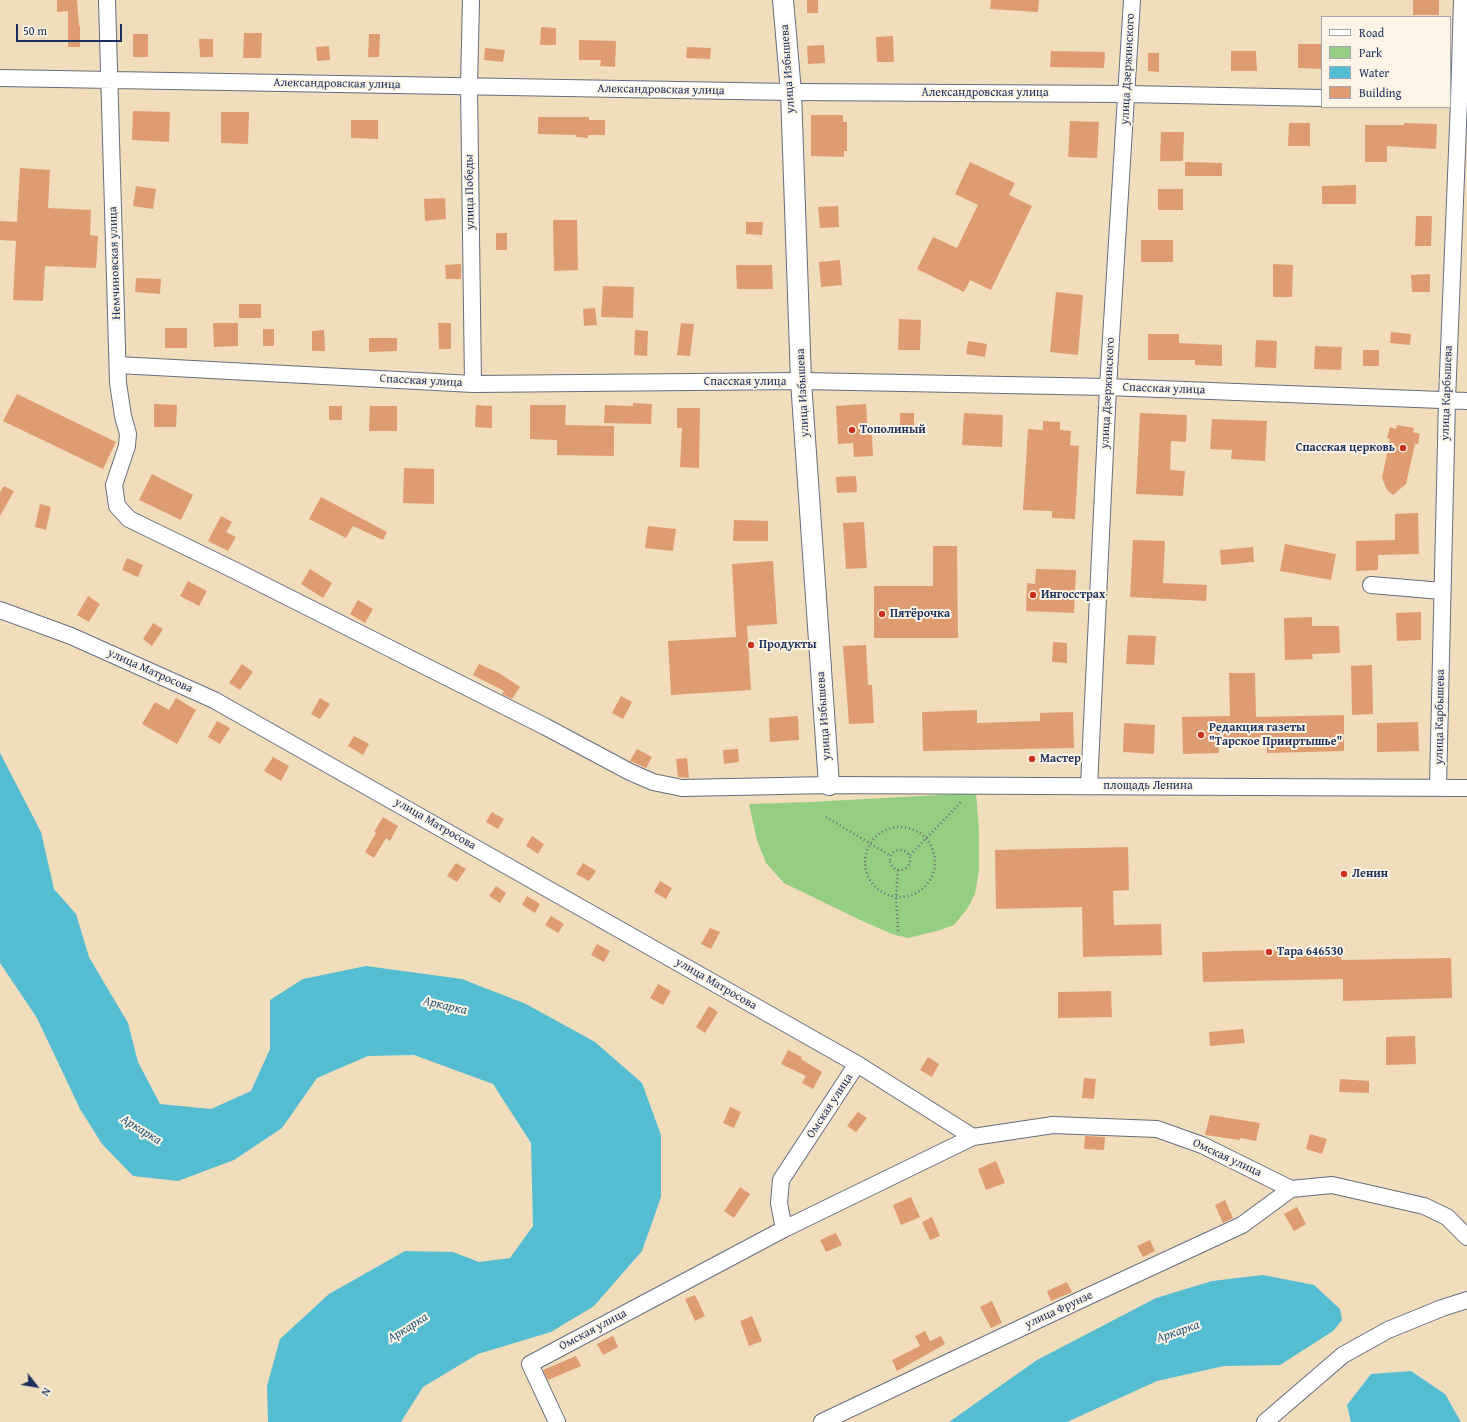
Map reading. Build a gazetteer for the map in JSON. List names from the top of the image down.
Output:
{
  "streets": {
    "main road": ["улица Избышева"],
    "street": [
      "улица Дзержинского",
      "Александровская улица",
      "улица Победы",
      "Немчиновская улица",
      "Спасская улица",
      "улица Карбышева",
      "улица Матросова",
      "площадь Ленина",
      "Омская улица",
      "улица Фрунзе"
    ]
  },
  "crossings": [
    ["улица Избышева", "Александровская улица"],
    ["улица Избышева", "Спасская улица"],
    ["улица Избышева", "площадь Ленина"],
    ["улица Дзержинского", "Александровская улица"],
    ["улица Дзержинского", "Спасская улица"],
    ["улица Дзержинского", "площадь Ленина"],
    ["Александровская улица", "улица Победы"],
    ["Александровская улица", "Немчиновская улица"],
    ["улица Победы", "Спасская улица"],
    ["Немчиновская улица", "Спасская улица"],
    ["Немчиновская улица", "площадь Ленина"],
    ["Спасская улица", "улица Карбышева"],
    ["улица Карбышева", "площадь Ленина"],
    ["улица Матросова", "Омская улица"],
    ["Омская улица", "улица Фрунзе"]
  ],
  "water": ["Аркарка"],
  "places": [
    "Тополиный",
    "Спасская церковь",
    "Ингосстрах",
    "Пятёрочка",
    "Продукты",
    "Редакция газеты \"Тарское Прииртышье\"",
    "Мастер",
    "Ленин",
    "Тара 646530"
  ],
  "legend": [
    "Road",
    "Park",
    "Water",
    "Building"
  ],
  "scale_bar": "50 m",
  "north": "bottom right"
}
